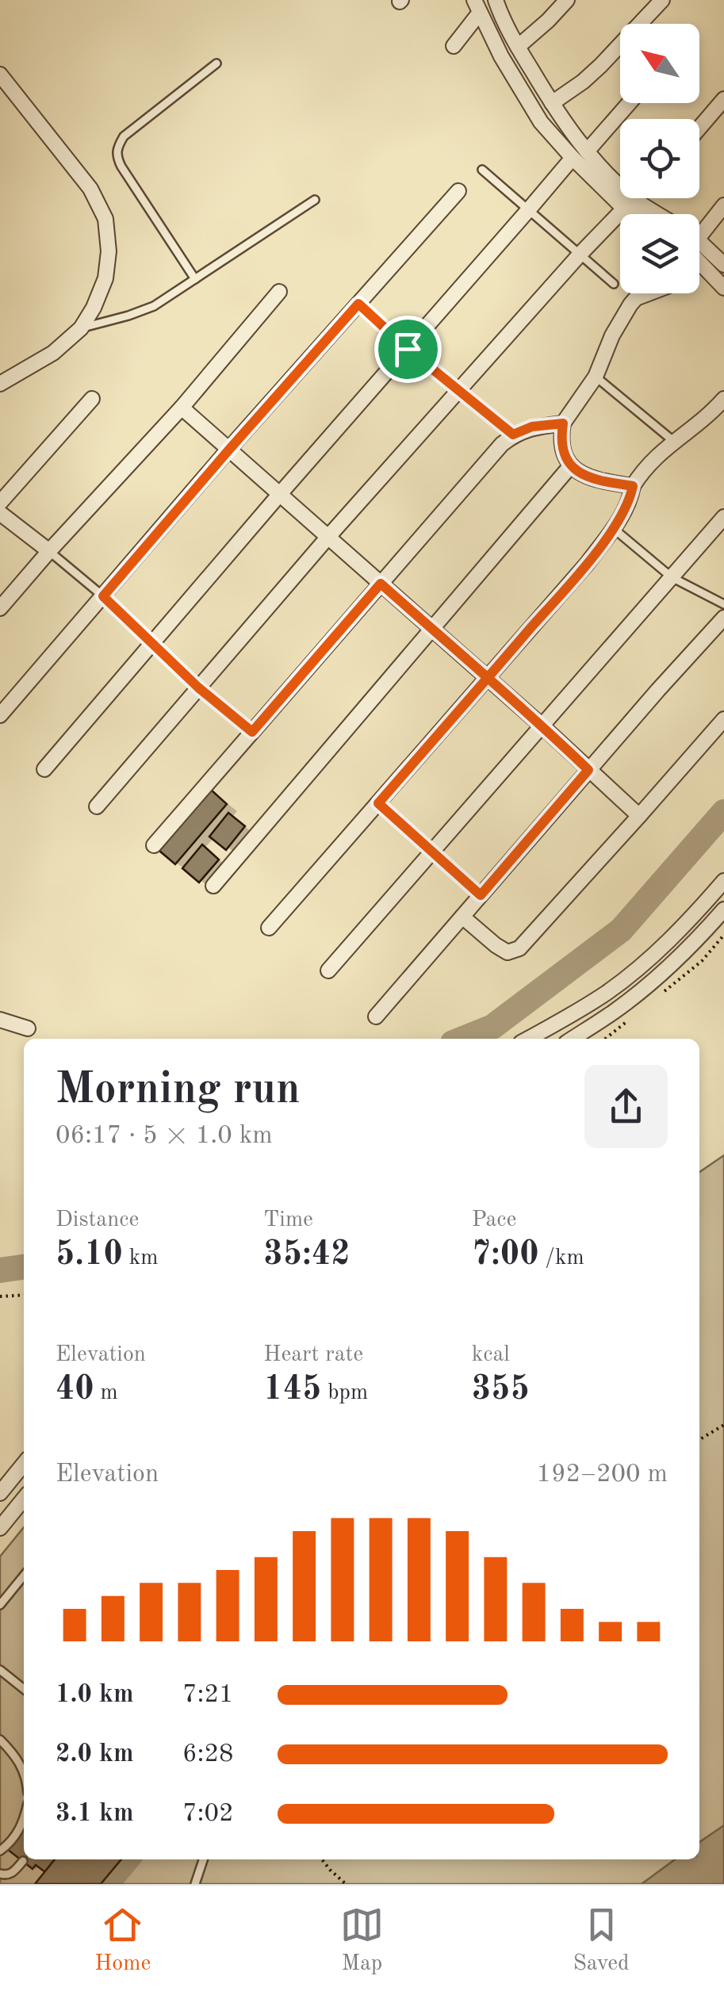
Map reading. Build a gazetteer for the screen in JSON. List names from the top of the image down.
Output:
{
  "north": "top left",
  "page": {
    "heading": ["Morning run", "06:17 · 5 × 1.0 km"],
    "stats": [
      ["Distance", "5.10 km"],
      ["Time", "35:42"],
      ["Pace", "7:00 /km"],
      ["Elevation", "40 m"],
      ["Heart rate", "145 bpm"],
      ["kcal", "355"]
    ],
    "chart": ["Elevation", "192–200 m"],
    "list": [
      {
        "name": "1.0 km",
        "note": "7:21"
      },
      {
        "name": "2.0 km",
        "note": "6:28"
      },
      {
        "name": "3.1 km",
        "note": "7:02"
      }
    ],
    "tabs": ["Home", "Map", "Saved"]
  }
}
